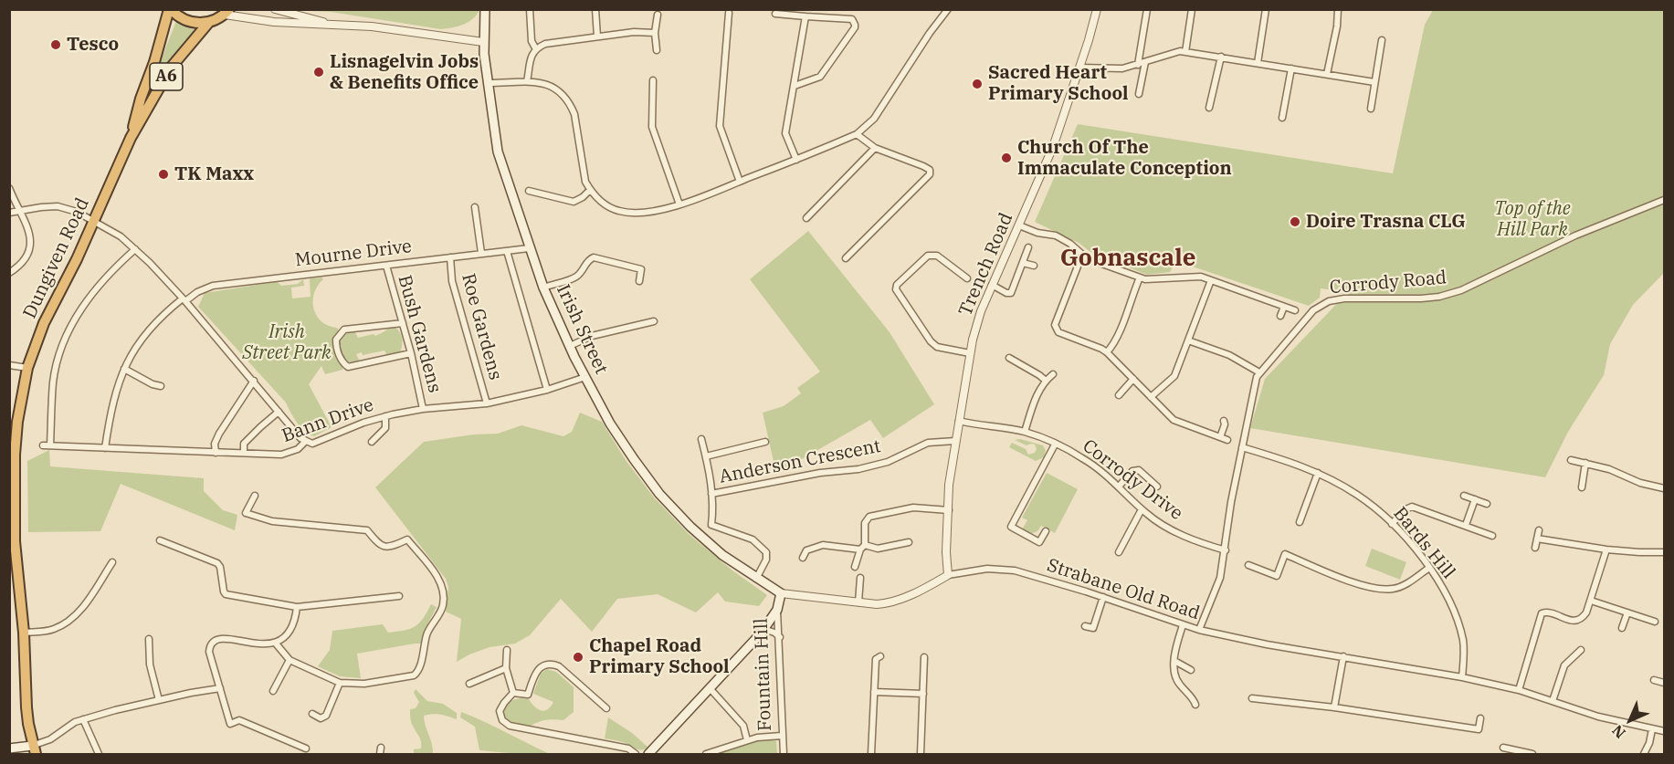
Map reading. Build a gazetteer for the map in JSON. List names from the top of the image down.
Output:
{
  "streets": {
    "highway": ["A6", "Dungiven Road"],
    "main road": ["Irish Street", "Fountain Hill"],
    "street": [
      "Mourne Drive",
      "Trench Road",
      "Corrody Road",
      "Roe Gardens",
      "Bush Gardens",
      "Bann Drive",
      "Anderson Crescent",
      "Corrody Drive",
      "Bards Hill",
      "Strabane Old Road"
    ]
  },
  "crossings": [
    ["Mourne Drive", "Roe Gardens"],
    ["Mourne Drive", "Irish Street"],
    ["Mourne Drive", "Bush Gardens"],
    ["Mourne Drive", "Bann Drive"],
    ["Trench Road", "Anderson Crescent"],
    ["Trench Road", "Corrody Drive"],
    ["Trench Road", "Strabane Old Road"],
    ["Corrody Road", "Corrody Drive"],
    ["Corrody Road", "Bards Hill"],
    ["Corrody Road", "Strabane Old Road"],
    ["Roe Gardens", "Bann Drive"],
    ["Irish Street", "Bann Drive"],
    ["Irish Street", "Strabane Old Road"],
    ["Irish Street", "Fountain Hill"],
    ["Bush Gardens", "Bann Drive"],
    ["Bards Hill", "Strabane Old Road"],
    ["Strabane Old Road", "Fountain Hill"]
  ],
  "districts": ["Gobnascale"],
  "parks": ["Top of the Hill Park", "Irish Street Park"],
  "places": [
    "Tesco",
    "Lisnagelvin Jobs & Benefits Office",
    "Sacred Heart Primary School",
    "Church Of The Immaculate Conception",
    "TK Maxx",
    "Doire Trasna CLG",
    "Chapel Road Primary School"
  ],
  "north": "bottom left"
}
